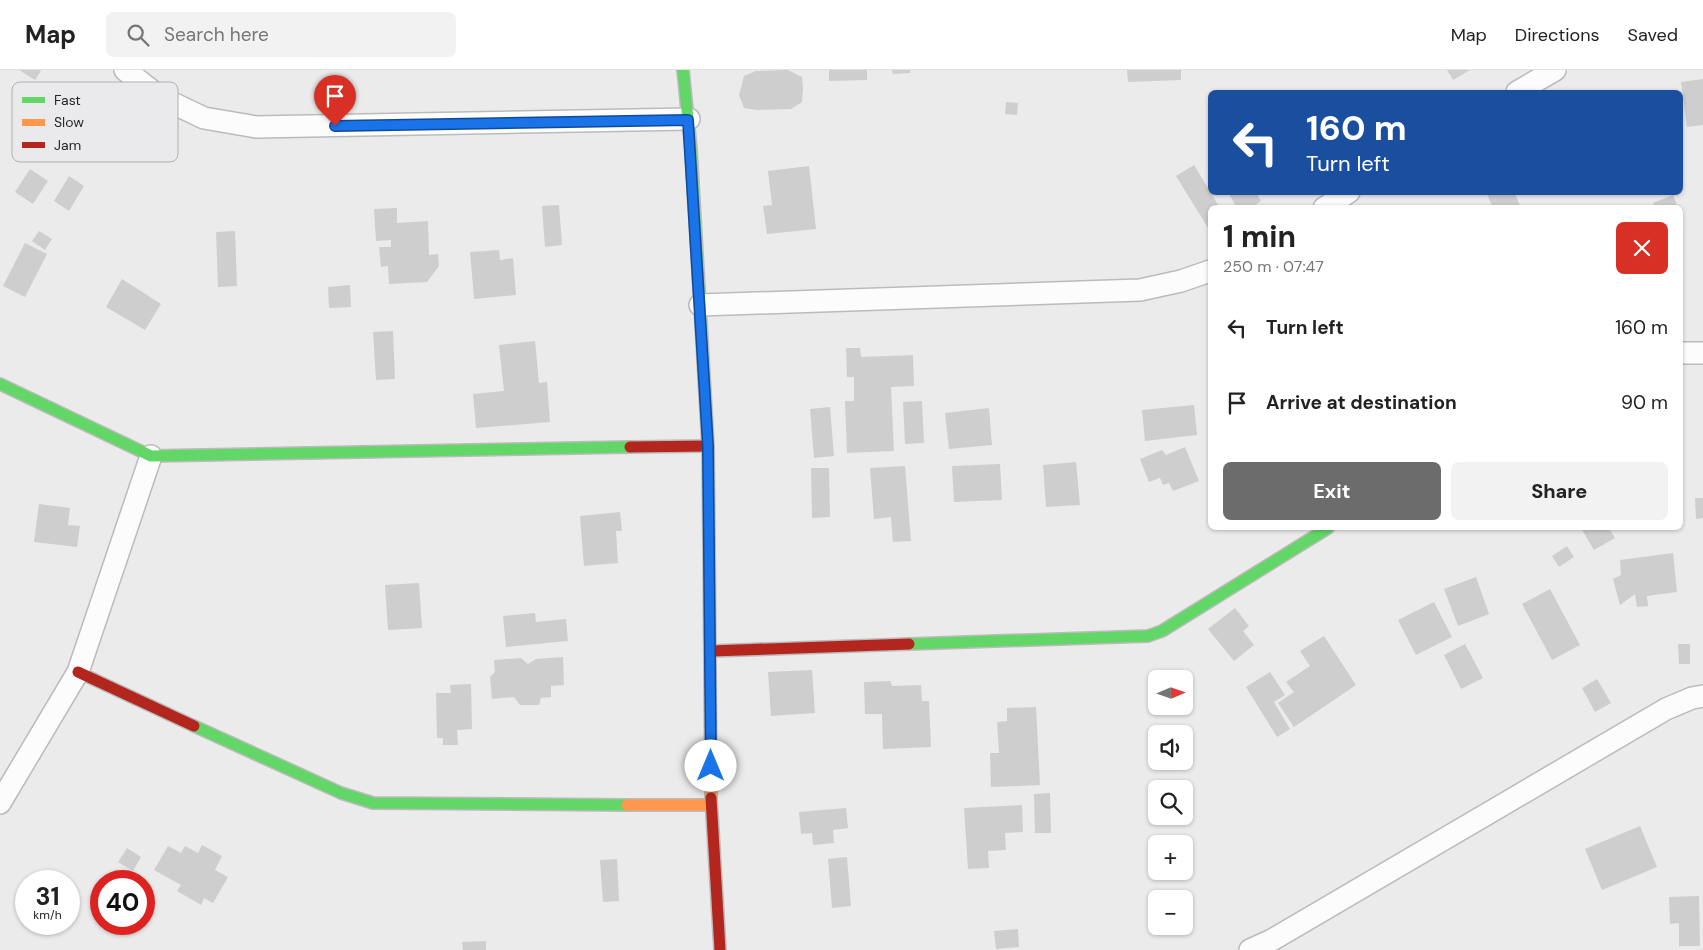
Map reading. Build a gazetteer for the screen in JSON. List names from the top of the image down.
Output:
{
  "legend": ["Fast", "Slow", "Jam"],
  "north": "right",
  "page": {
    "header": "Map",
    "search": "Search here",
    "nav": ["Map", "Directions", "Saved"],
    "turn": ["160 m", "Turn left"],
    "heading": ["1 min", "250 m · 07:47"],
    "list": [
      {
        "name": "Turn left",
        "value": "160 m"
      },
      {
        "name": "Arrive at destination",
        "value": "90 m"
      }
    ],
    "buttons": ["Exit", "Share"],
    "map_buttons": ["+", "−"],
    "speed": "31 km/h",
    "limit": "40"
  }
}
